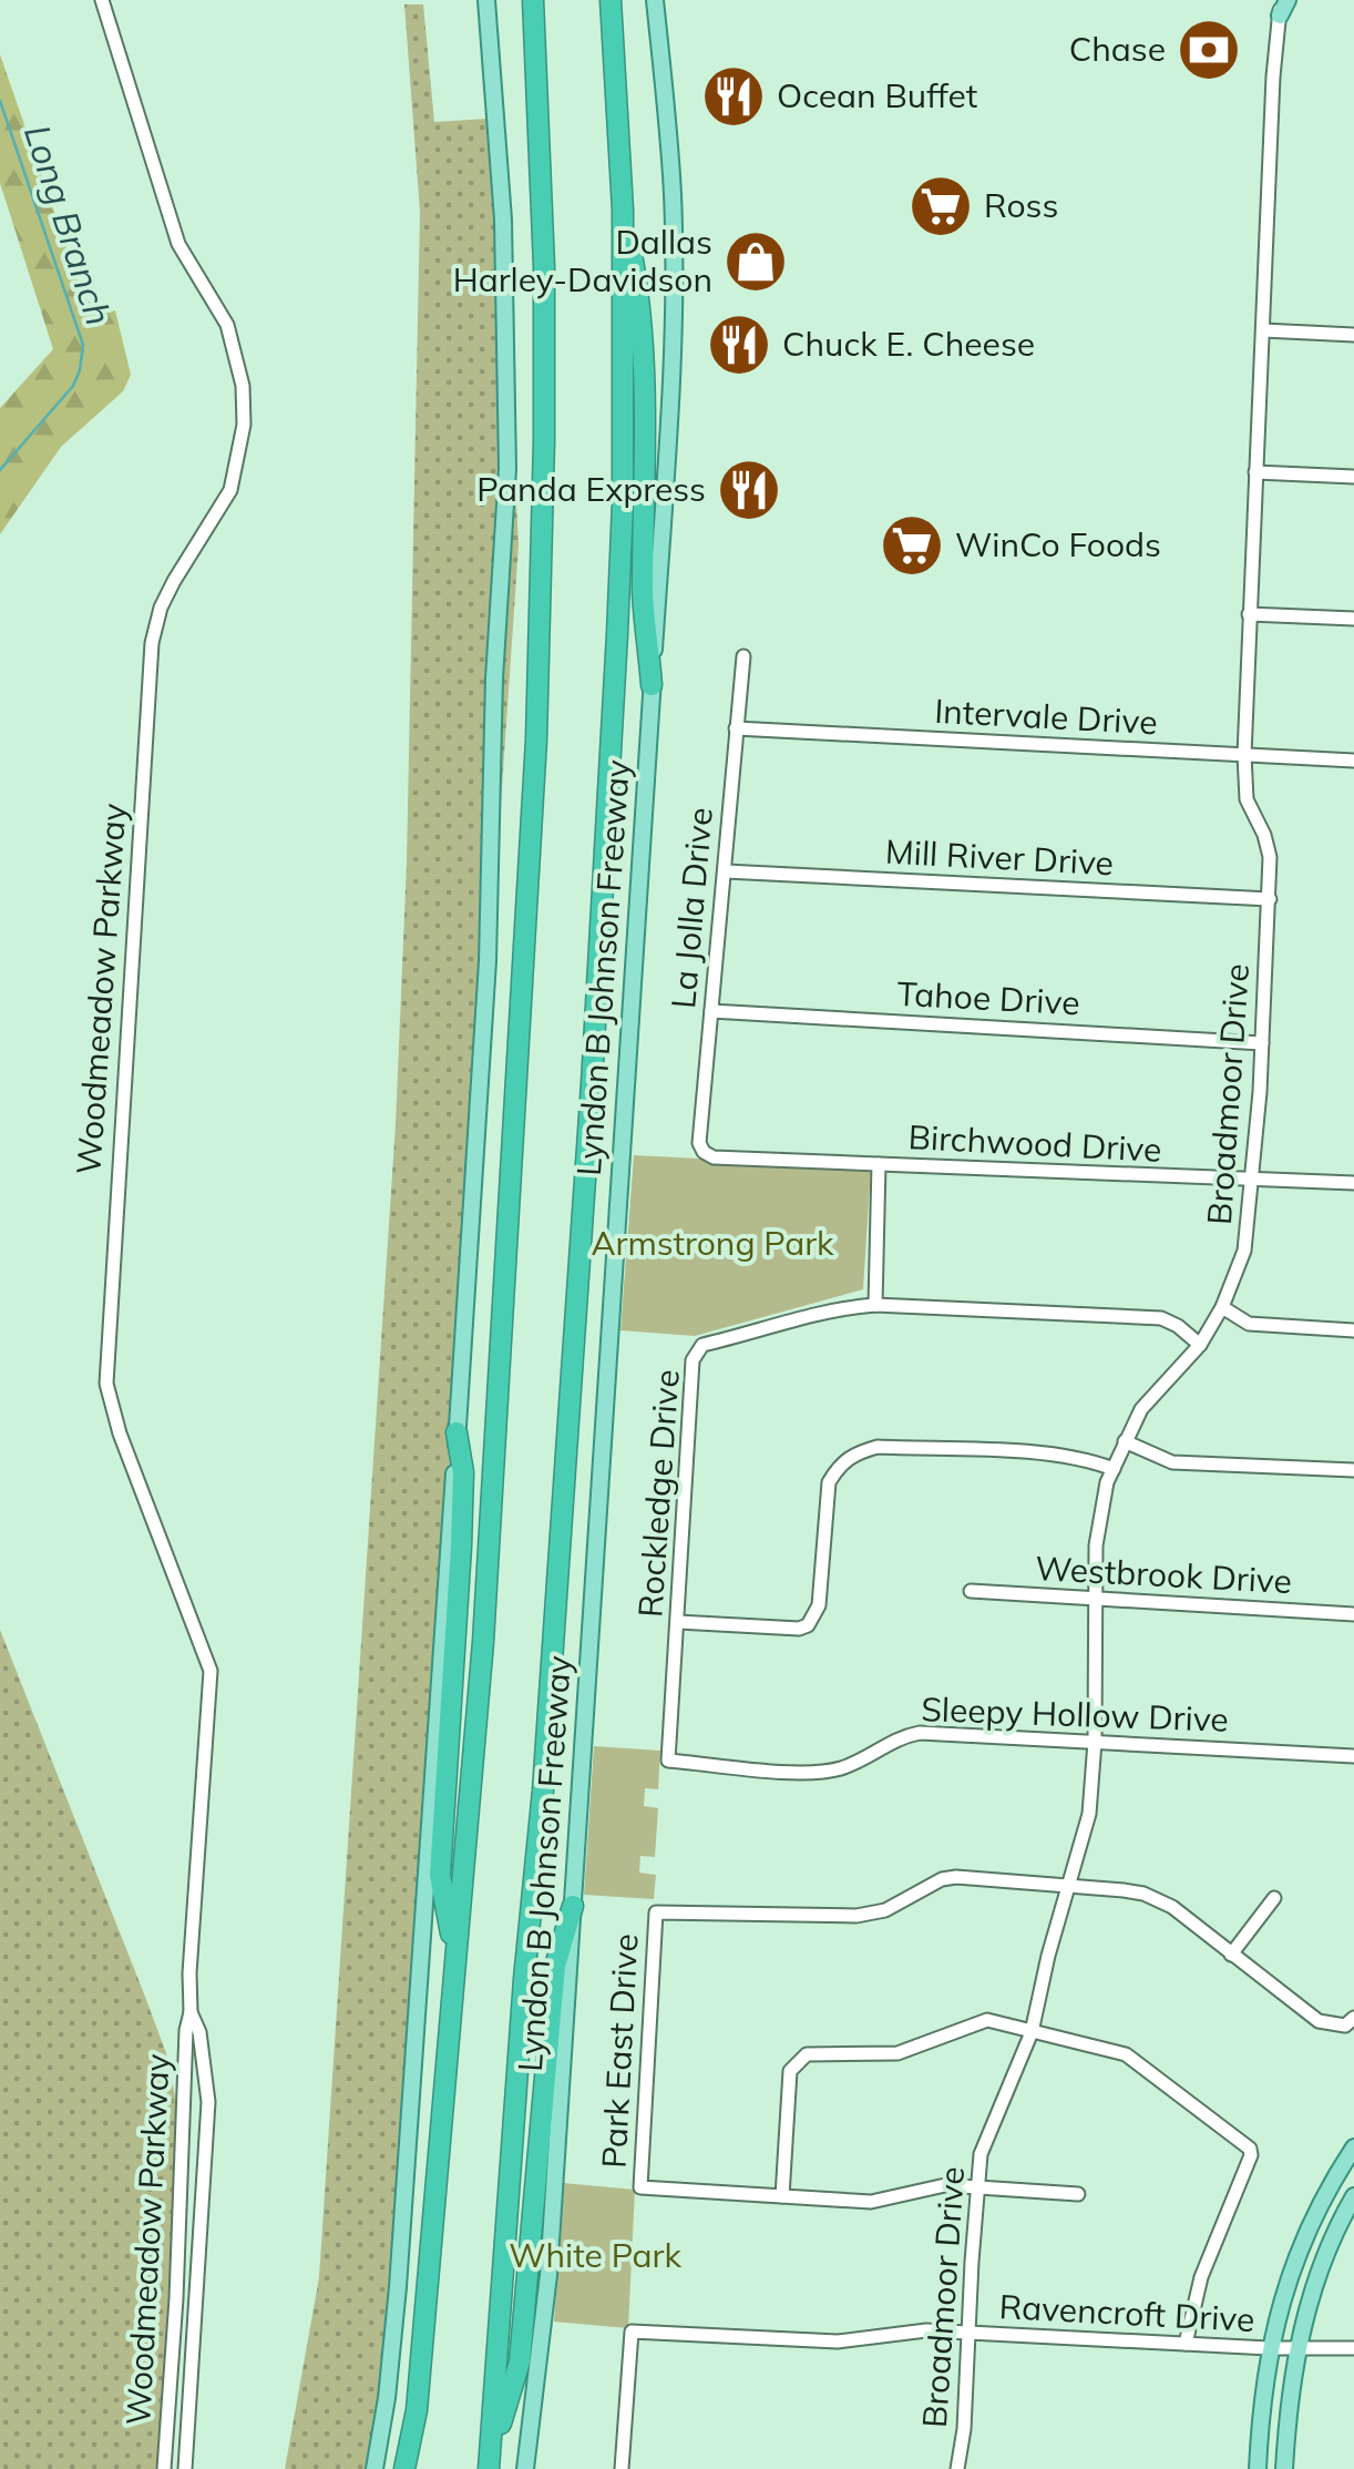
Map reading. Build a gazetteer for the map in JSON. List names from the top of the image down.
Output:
{
  "streets": {
    "highway": ["Lyndon B Johnson Freeway"],
    "street": [
      "Intervale Drive",
      "Mill River Drive",
      "La Jolla Drive",
      "Woodmeadow Parkway",
      "Tahoe Drive",
      "Broadmoor Drive",
      "Birchwood Drive",
      "Rockledge Drive",
      "Westbrook Drive",
      "Sleepy Hollow Drive",
      "Park East Drive",
      "Ravencroft Drive"
    ]
  },
  "crossings": [
    ["Intervale Drive", "La Jolla Drive"],
    ["Intervale Drive", "Broadmoor Drive"],
    ["Mill River Drive", "La Jolla Drive"],
    ["Mill River Drive", "Broadmoor Drive"],
    ["La Jolla Drive", "Tahoe Drive"],
    ["La Jolla Drive", "Birchwood Drive"],
    ["Tahoe Drive", "Broadmoor Drive"],
    ["Broadmoor Drive", "Birchwood Drive"],
    ["Broadmoor Drive", "Rockledge Drive"],
    ["Broadmoor Drive", "Westbrook Drive"],
    ["Broadmoor Drive", "Sleepy Hollow Drive"],
    ["Broadmoor Drive", "Park East Drive"],
    ["Broadmoor Drive", "Ravencroft Drive"],
    ["Rockledge Drive", "Sleepy Hollow Drive"]
  ],
  "water": ["Long Branch"],
  "parks": ["Armstrong Park", "White Park"],
  "places": {
    "bank": ["Chase"],
    "restaurant": ["Ocean Buffet", "Chuck E. Cheese", "Panda Express"],
    "supermarket": ["Ross", "WinCo Foods"],
    "shop": ["Dallas Harley-Davidson"]
  }
}
